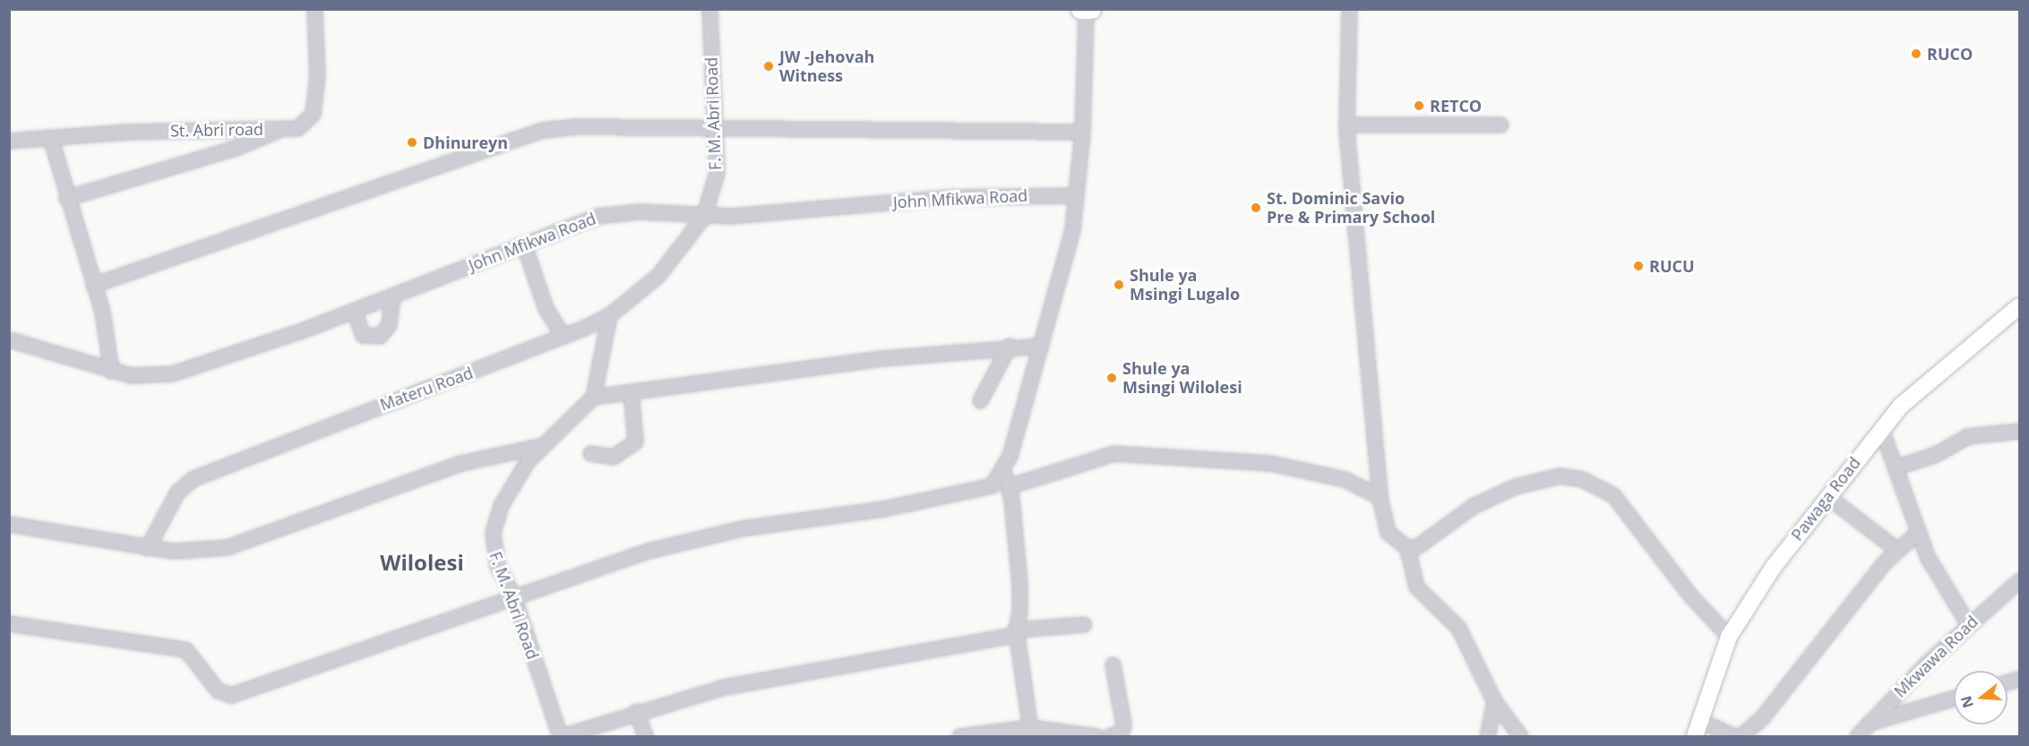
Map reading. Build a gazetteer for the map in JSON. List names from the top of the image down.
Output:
{
  "streets": {
    "main road": ["Pawaga Road"],
    "street": [
      "F. M. Abri Road",
      "St. Abri road",
      "John Mfikwa Road",
      "Materu Road",
      "Mkwawa Road"
    ]
  },
  "crossings": [
    ["F. M. Abri Road", "John Mfikwa Road"],
    ["F. M. Abri Road", "Materu Road"],
    ["John Mfikwa Road", "Materu Road"]
  ],
  "districts": ["Wilolesi"],
  "places": [
    "RUCO",
    "JW -Jehovah Witness",
    "RETCO",
    "Dhinureyn",
    "St. Dominic Savio Pre & Primary School",
    "RUCU",
    "Shule ya Msingi Lugalo",
    "Shule ya Msingi Wilolesi"
  ],
  "north": "left"
}
